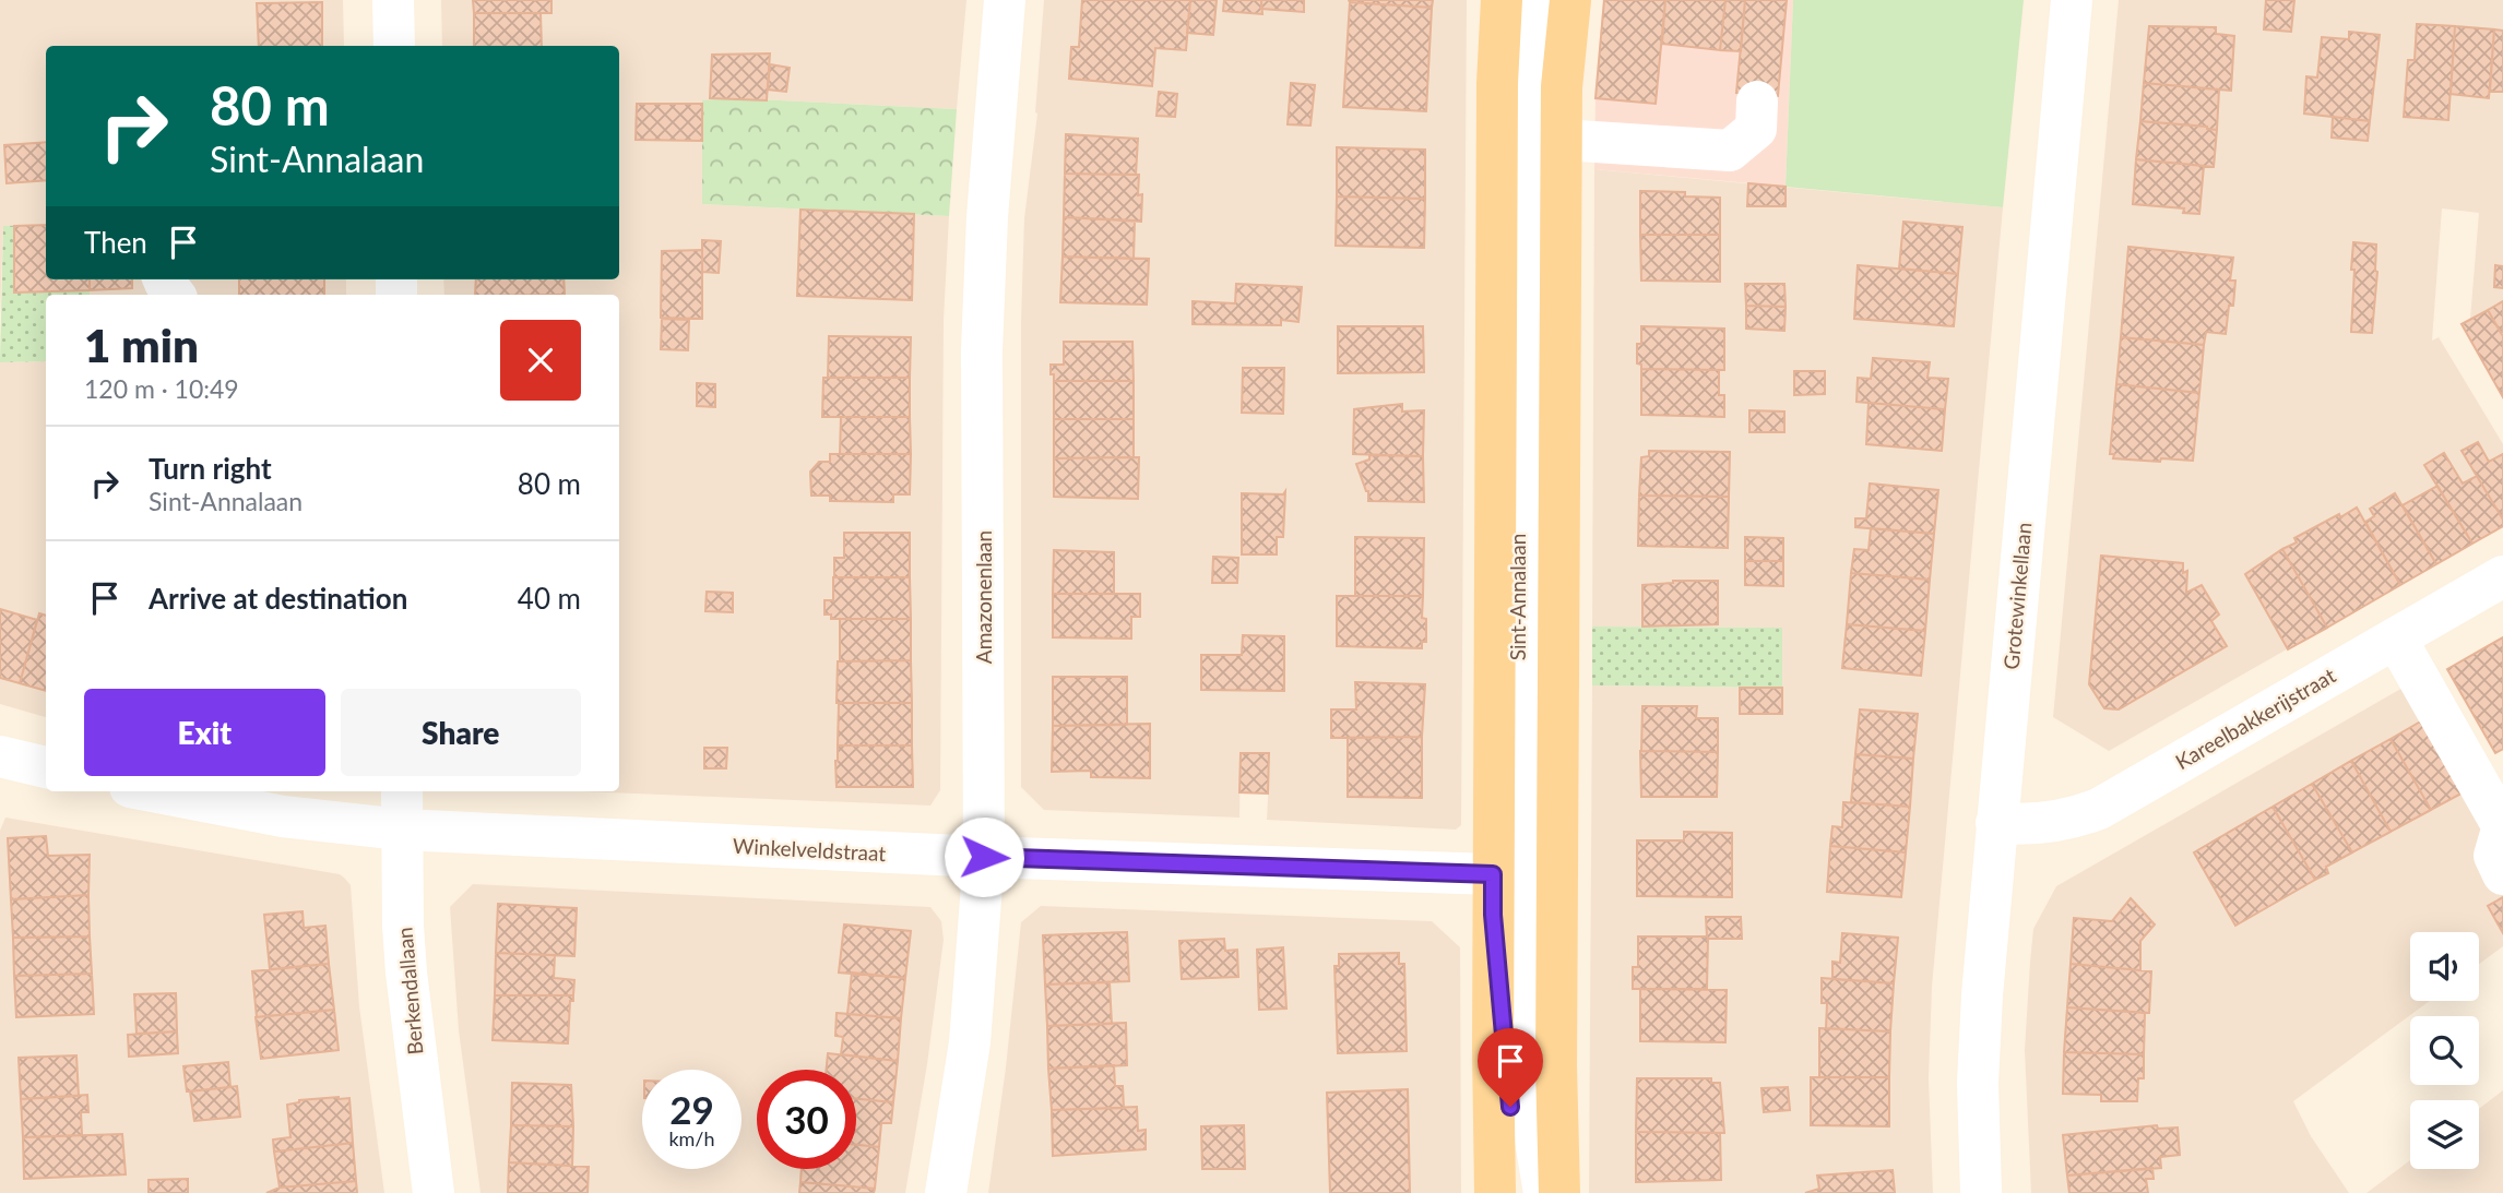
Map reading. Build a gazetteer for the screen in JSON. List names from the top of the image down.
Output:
{
  "streets": {
    "main road": ["Sint-Annalaan"],
    "street": [
      "Grotewinkellaan",
      "Amazonenlaan",
      "Kareelbakkerijstraat",
      "Winkelveldstraat",
      "Berkendallaan"
    ]
  },
  "crossings": [
    ["Grotewinkellaan", "Kareelbakkerijstraat"],
    ["Amazonenlaan", "Winkelveldstraat"],
    ["Sint-Annalaan", "Winkelveldstraat"],
    ["Winkelveldstraat", "Berkendallaan"]
  ],
  "page": {
    "turn": ["80 m", "Sint-Annalaan"],
    "then": "Then",
    "heading": ["1 min", "120 m · 10:49"],
    "list": [
      {
        "name": "Turn right",
        "note": "Sint-Annalaan",
        "value": "80 m"
      },
      {
        "name": "Arrive at destination",
        "value": "40 m"
      }
    ],
    "buttons": ["Exit", "Share"],
    "speed": "29 km/h",
    "limit": "30"
  }
}
